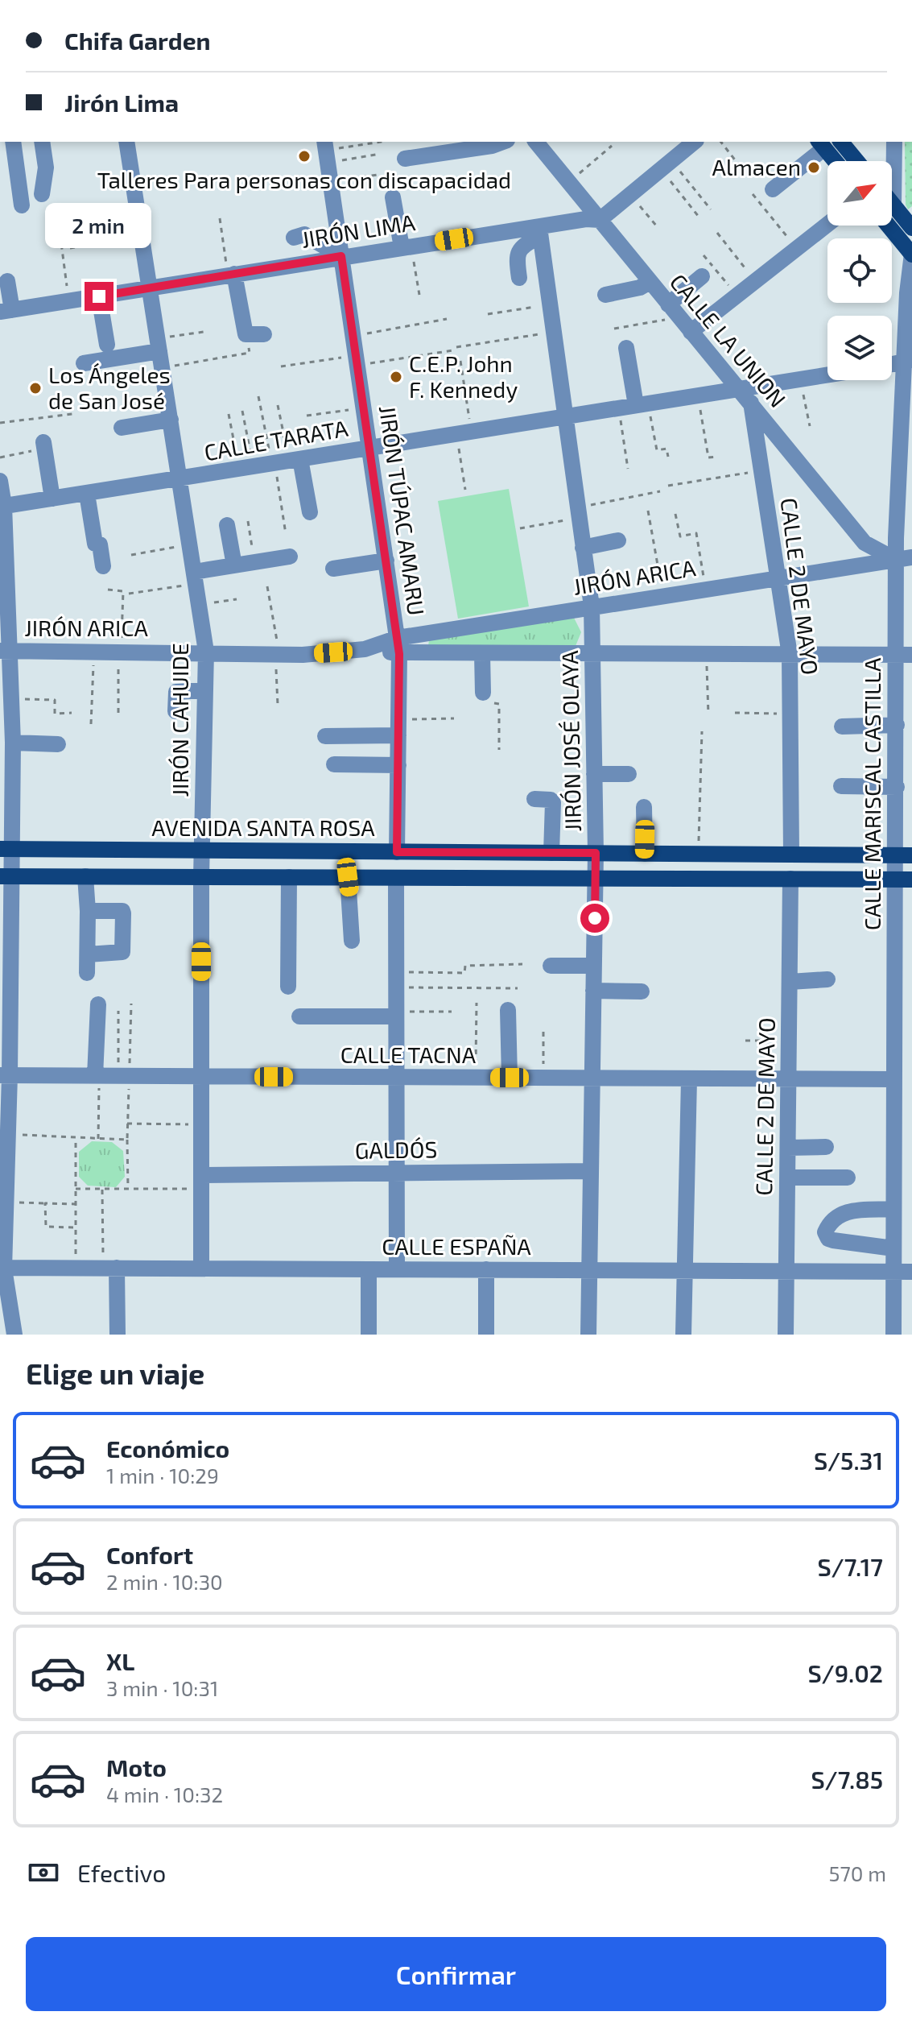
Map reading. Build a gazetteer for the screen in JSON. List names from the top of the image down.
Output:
{
  "streets": {
    "main road": ["AVENIDA SANTA ROSA"],
    "street": [
      "JIRÓN LIMA",
      "CALLE LA UNION",
      "CALLE TARATA",
      "JIRÓN TÚPAC AMARU",
      "JIRÓN ARICA",
      "CALLE 2 DE MAYO",
      "JIRÓN CAHUIDE",
      "JIRÓN JOSÉ OLAYA",
      "CALLE MARISCAL CASTILLA",
      "CALLE TACNA",
      "GALDÓS",
      "CALLE ESPAÑA"
    ]
  },
  "crossings": [
    ["JIRÓN LIMA", "CALLE LA UNION"],
    ["JIRÓN LIMA", "JIRÓN TÚPAC AMARU"],
    ["JIRÓN LIMA", "JIRÓN CAHUIDE"],
    ["JIRÓN LIMA", "JIRÓN JOSÉ OLAYA"],
    ["CALLE LA UNION", "CALLE TARATA"],
    ["CALLE LA UNION", "JIRÓN ARICA"],
    ["CALLE LA UNION", "CALLE 2 DE MAYO"],
    ["CALLE LA UNION", "CALLE MARISCAL CASTILLA"],
    ["CALLE TARATA", "JIRÓN TÚPAC AMARU"],
    ["CALLE TARATA", "JIRÓN CAHUIDE"],
    ["CALLE TARATA", "JIRÓN JOSÉ OLAYA"],
    ["JIRÓN TÚPAC AMARU", "JIRÓN ARICA"],
    ["JIRÓN TÚPAC AMARU", "AVENIDA SANTA ROSA"],
    ["JIRÓN ARICA", "CALLE 2 DE MAYO"],
    ["JIRÓN ARICA", "JIRÓN CAHUIDE"],
    ["JIRÓN ARICA", "JIRÓN JOSÉ OLAYA"],
    ["JIRÓN ARICA", "CALLE MARISCAL CASTILLA"],
    ["CALLE 2 DE MAYO", "AVENIDA SANTA ROSA"],
    ["CALLE 2 DE MAYO", "CALLE TACNA"],
    ["CALLE 2 DE MAYO", "CALLE ESPAÑA"],
    ["JIRÓN CAHUIDE", "AVENIDA SANTA ROSA"],
    ["JIRÓN CAHUIDE", "CALLE TACNA"],
    ["JIRÓN CAHUIDE", "GALDÓS"],
    ["JIRÓN CAHUIDE", "CALLE ESPAÑA"],
    ["JIRÓN JOSÉ OLAYA", "AVENIDA SANTA ROSA"],
    ["JIRÓN JOSÉ OLAYA", "CALLE TACNA"],
    ["JIRÓN JOSÉ OLAYA", "GALDÓS"],
    ["JIRÓN JOSÉ OLAYA", "CALLE ESPAÑA"],
    ["CALLE MARISCAL CASTILLA", "AVENIDA SANTA ROSA"],
    ["CALLE MARISCAL CASTILLA", "CALLE TACNA"],
    ["CALLE MARISCAL CASTILLA", "CALLE ESPAÑA"]
  ],
  "places": [
    "Talleres Para personas con discapacidad",
    "Almacen",
    "C.E.P. John F. Kennedy",
    "Los Ángeles de San José"
  ],
  "north": "top right",
  "page": {
    "banner": ["Chifa Garden", "Jirón Lima"],
    "bubble": "2 min",
    "heading": "Elige un viaje",
    "list": [
      {
        "name": "Económico",
        "note": "1 min · 10:29",
        "value": "S/5.31"
      },
      {
        "name": "Confort",
        "note": "2 min · 10:30",
        "value": "S/7.17"
      },
      {
        "name": "XL",
        "note": "3 min · 10:31",
        "value": "S/9.02"
      },
      {
        "name": "Moto",
        "note": "4 min · 10:32",
        "value": "S/7.85"
      }
    ],
    "pay": ["Efectivo", "570 m"],
    "buttons": "Confirmar"
  }
}
